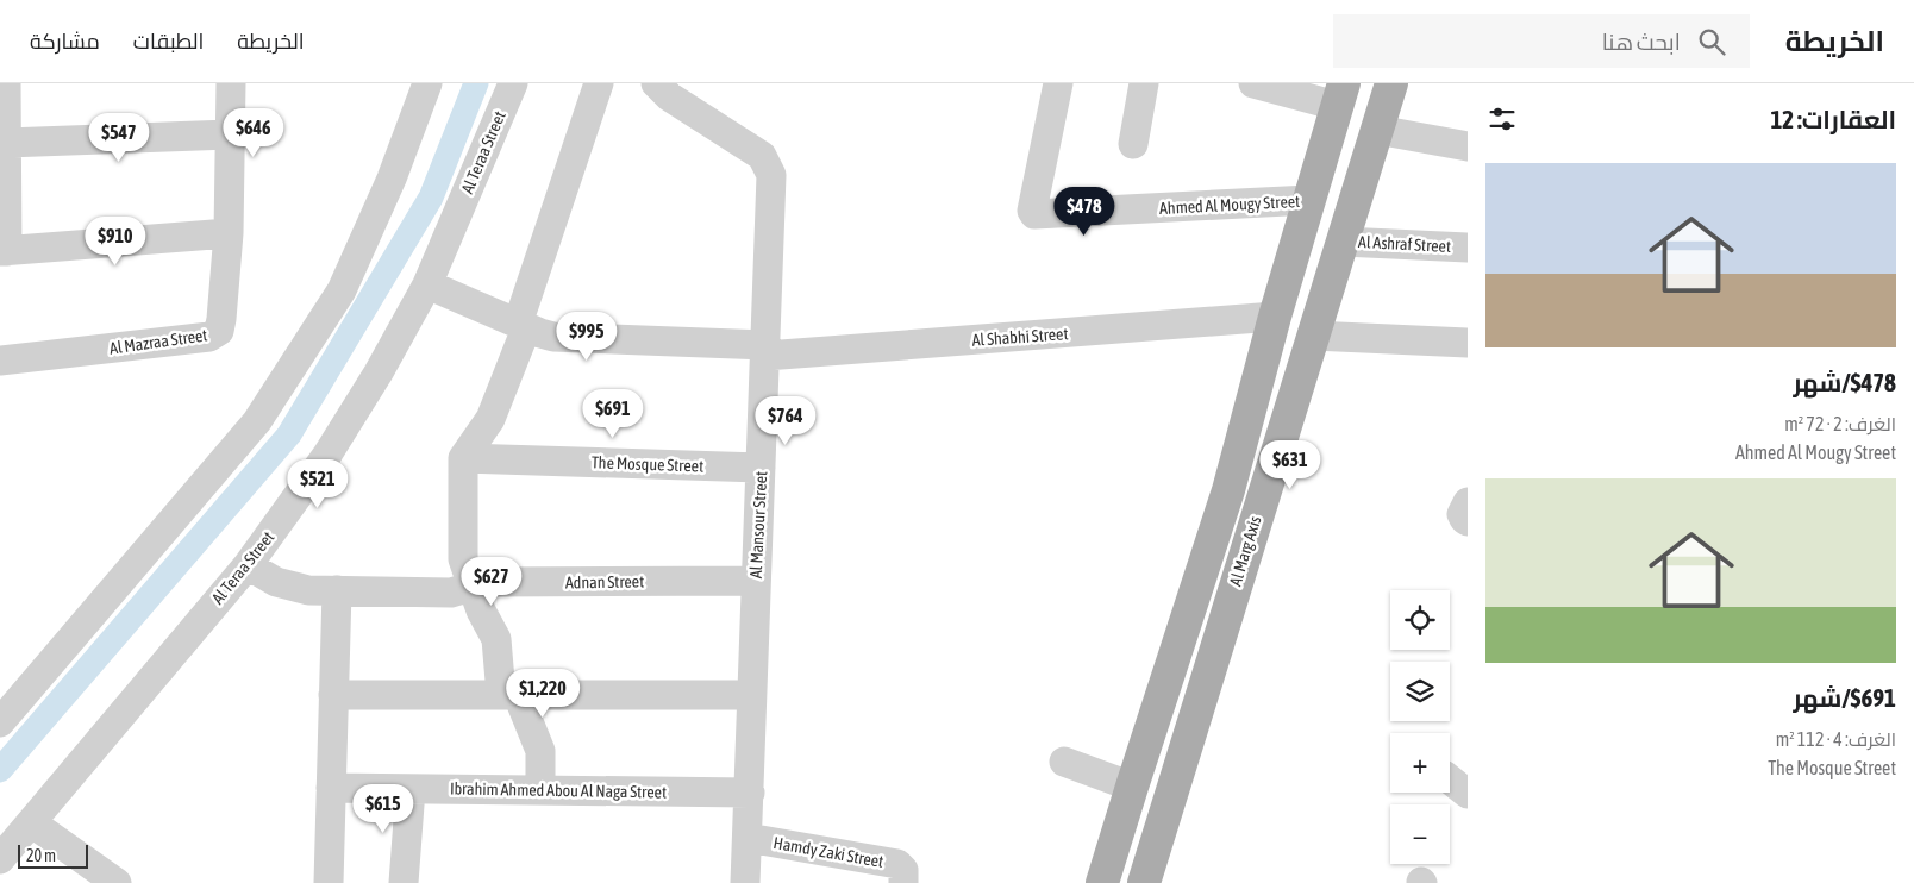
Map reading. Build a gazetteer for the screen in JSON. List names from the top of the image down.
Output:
{
  "streets": {
    "main road": ["Al Marg Axis"],
    "street": [
      "Al Teraa Street",
      "Ahmed Al Mougy Street",
      "Al Ashraf Street",
      "Al Shabhi Street",
      "Al Mazraa Street",
      "The Mosque Street",
      "Al Mansour Street",
      "Adnan Street",
      "Ibrahim Ahmed Abou Al Naga Street",
      "Hamdy Zaki Street"
    ]
  },
  "crossings": [
    ["Al Teraa Street", "Al Shabhi Street"],
    ["Al Teraa Street", "Adnan Street"],
    ["Ahmed Al Mougy Street", "Al Marg Axis"],
    ["Al Ashraf Street", "Al Marg Axis"],
    ["Al Shabhi Street", "Al Mansour Street"],
    ["Al Shabhi Street", "Al Marg Axis"],
    ["The Mosque Street", "Al Mansour Street"],
    ["Al Mansour Street", "Adnan Street"],
    ["Al Mansour Street", "Ibrahim Ahmed Abou Al Naga Street"],
    ["Al Mansour Street", "Hamdy Zaki Street"]
  ],
  "scale_bar": "20 m",
  "page": {
    "header": "الخريطة",
    "search": "ابحث هنا",
    "nav": ["الخريطة", "الطبقات", "مشاركة"],
    "heading": "العقارات: 12",
    "price": [
      "$646",
      "$547",
      "$478",
      "$910",
      "$995",
      "$691",
      "$764",
      "$631",
      "$521",
      "$627",
      "$1,220",
      "$615"
    ],
    "list": [
      {
        "name": "$478/شهر",
        "note": "الغرف: 2 · 72 m² · Ahmed Al Mougy Street"
      },
      {
        "name": "$691/شهر",
        "note": "الغرف: 4 · 112 m² · The Mosque Street"
      }
    ],
    "map_buttons": ["+", "−"],
    "scale": "20 m"
  }
}
